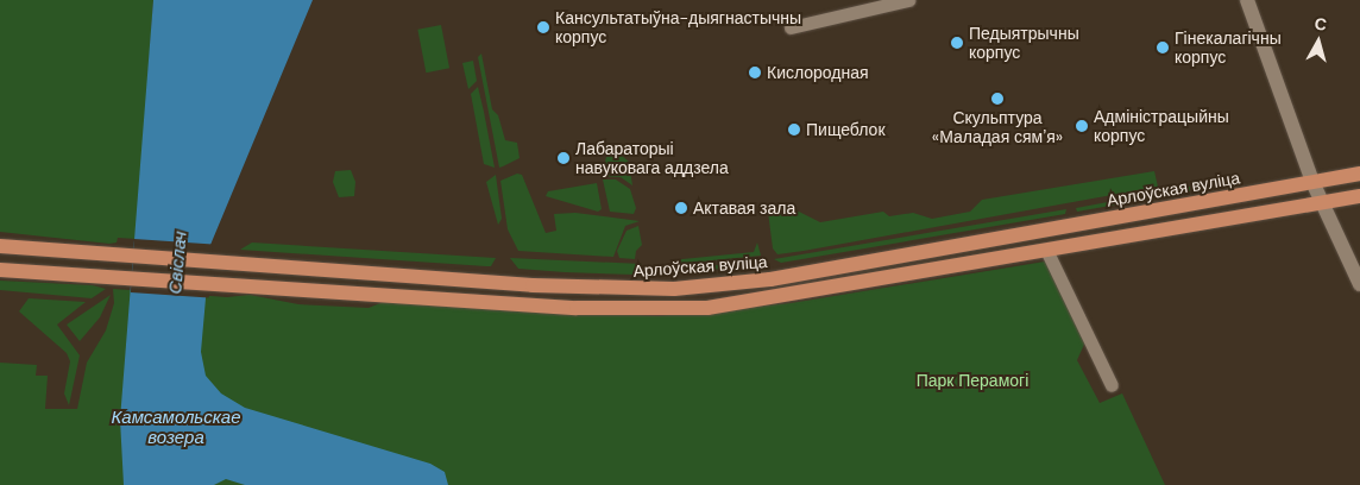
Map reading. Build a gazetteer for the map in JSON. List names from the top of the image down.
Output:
{
  "streets": {
    "main road": ["Арлоўская вуліца"]
  },
  "water": ["Свіслач", "Камсамольскае возера"],
  "parks": ["Парк Перамогі"],
  "places": [
    "Кансультатыўна-дыягнастычны корпус",
    "Педыятрычны корпус",
    "Гінекалагічны корпус",
    "Кислородная",
    "Скульптура «Маладая сямʼя»",
    "Адміністрацыйны корпус",
    "Пищеблок",
    "Лабараторыі навуковага аддзела",
    "Актавая зала"
  ],
  "north": "top"
}
